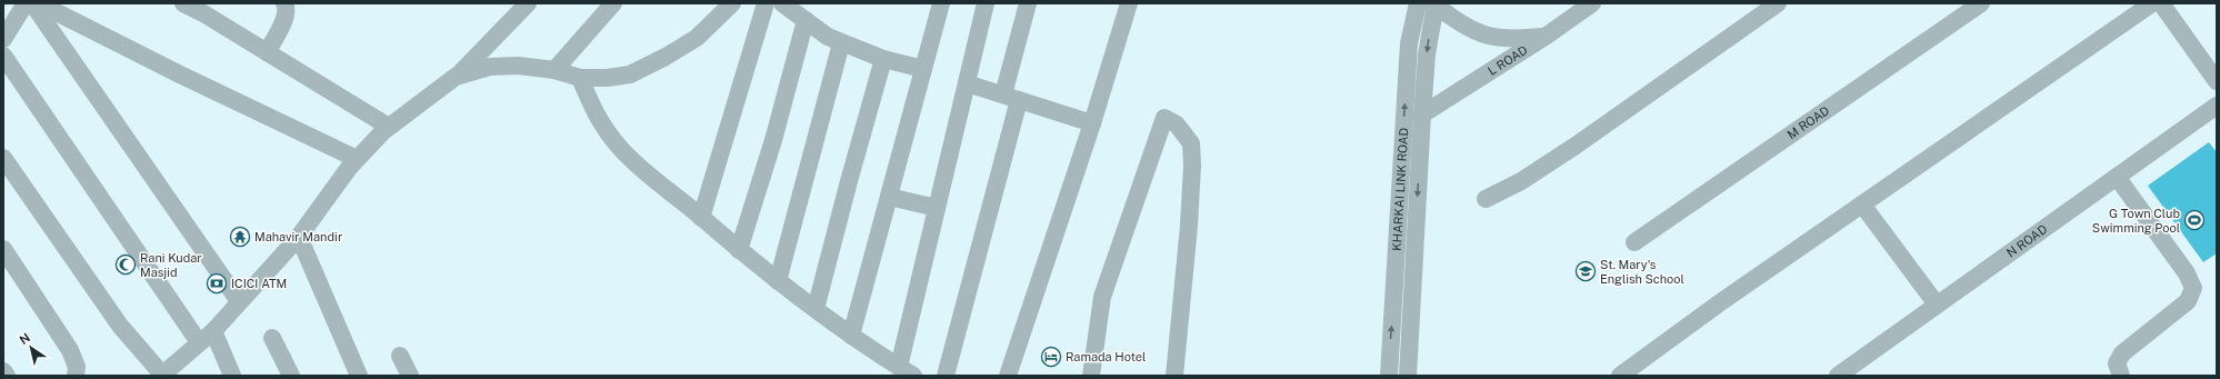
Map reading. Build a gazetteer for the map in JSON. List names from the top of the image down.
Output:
{
  "streets": {
    "street": [
      "L ROAD",
      "M ROAD",
      "KHARKAI LINK ROAD",
      "N ROAD"
    ]
  },
  "places": {
    "sports": ["G Town Club Swimming Pool"],
    "temple": ["Mahavir Mandir"],
    "mosque": ["Rani Kudar Masjid"],
    "school or university": ["St. Mary's English School"],
    "bank": ["ICICI ATM"],
    "hotel": ["Ramada Hotel"]
  },
  "north": "top left"
}
